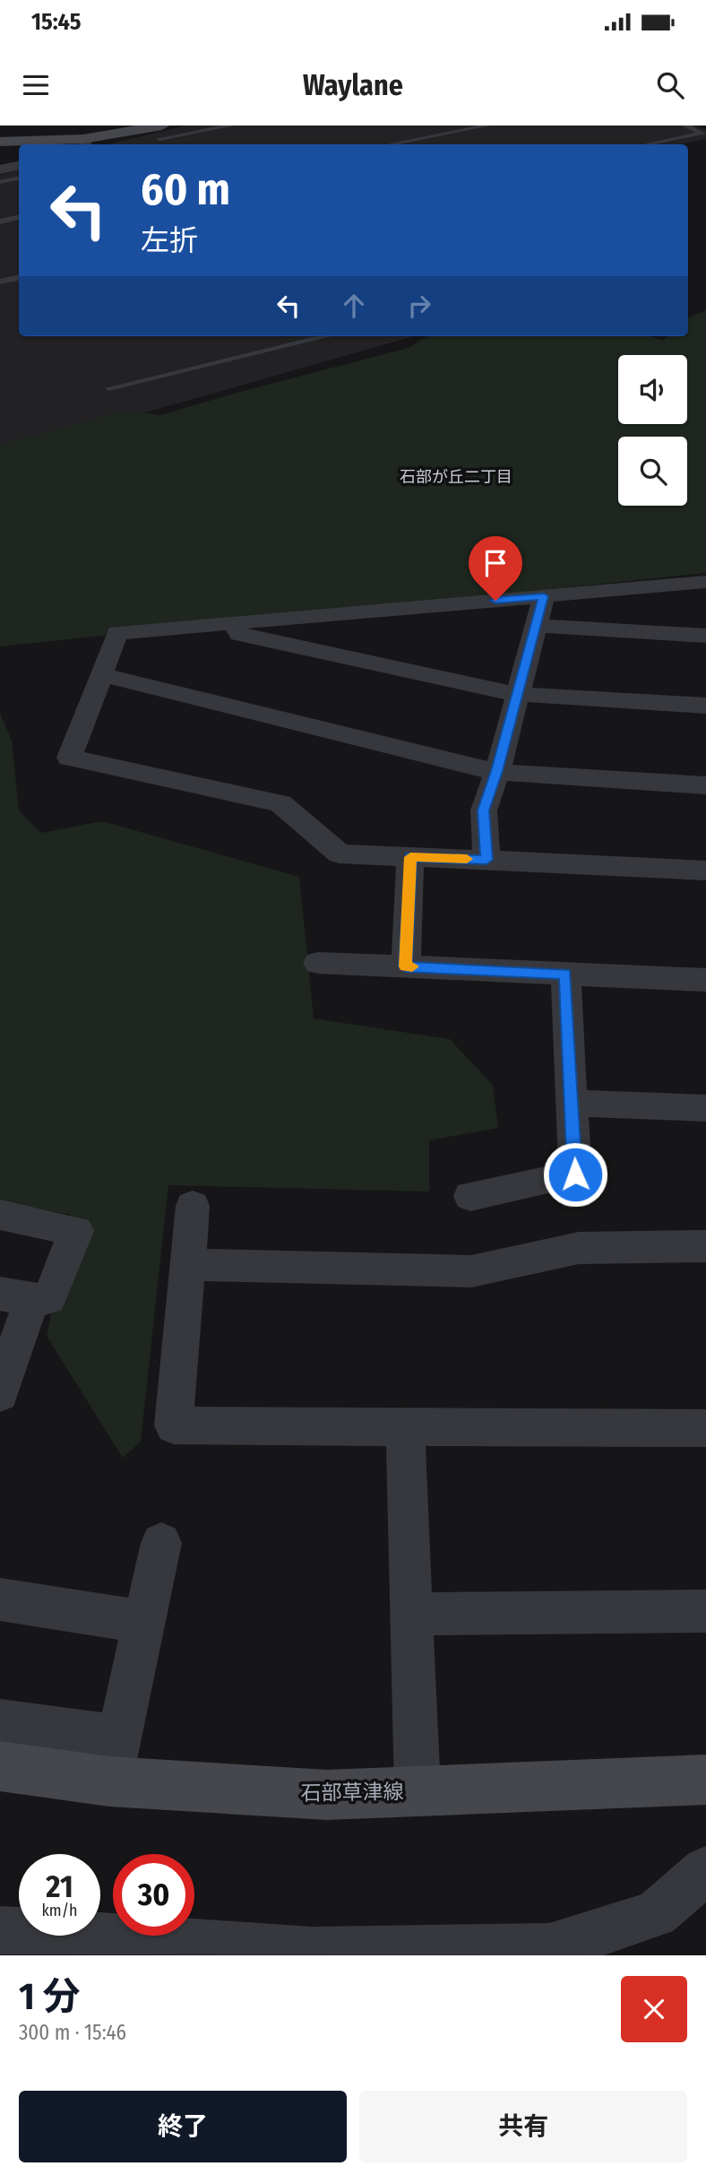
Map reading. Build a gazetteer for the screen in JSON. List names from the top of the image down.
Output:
{
  "streets": {
    "main road": ["石部草津線"]
  },
  "districts": ["石部が丘二丁目"],
  "page": {
    "status": "15:45",
    "header": "Waylane",
    "turn": ["60 m", "左折"],
    "speed": "21 km/h",
    "limit": "30",
    "heading": ["1 分", "300 m · 15:46"],
    "buttons": ["終了", "共有"]
  }
}
